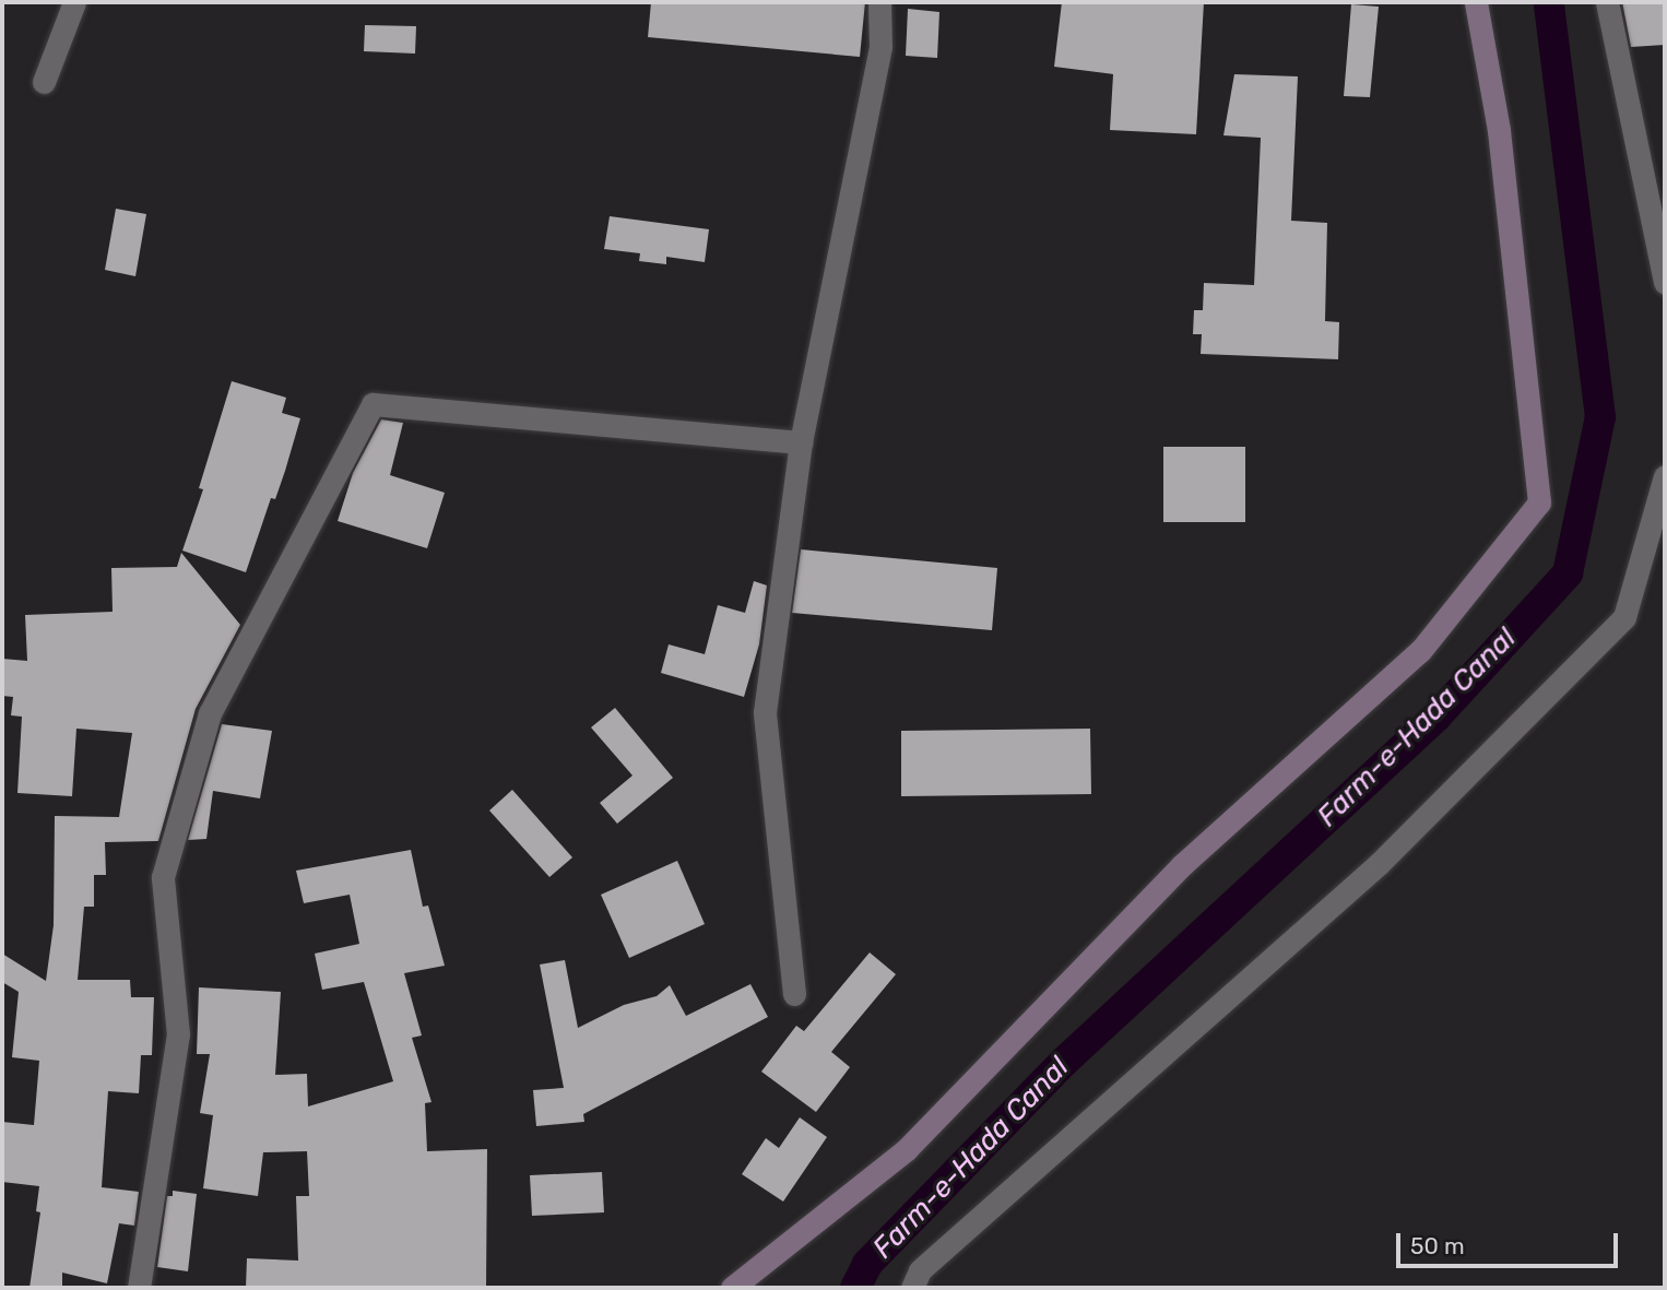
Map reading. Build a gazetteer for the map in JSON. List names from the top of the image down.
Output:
{
  "water": ["Farm-e-Hada Canal"],
  "scale_bar": "50 m"
}
